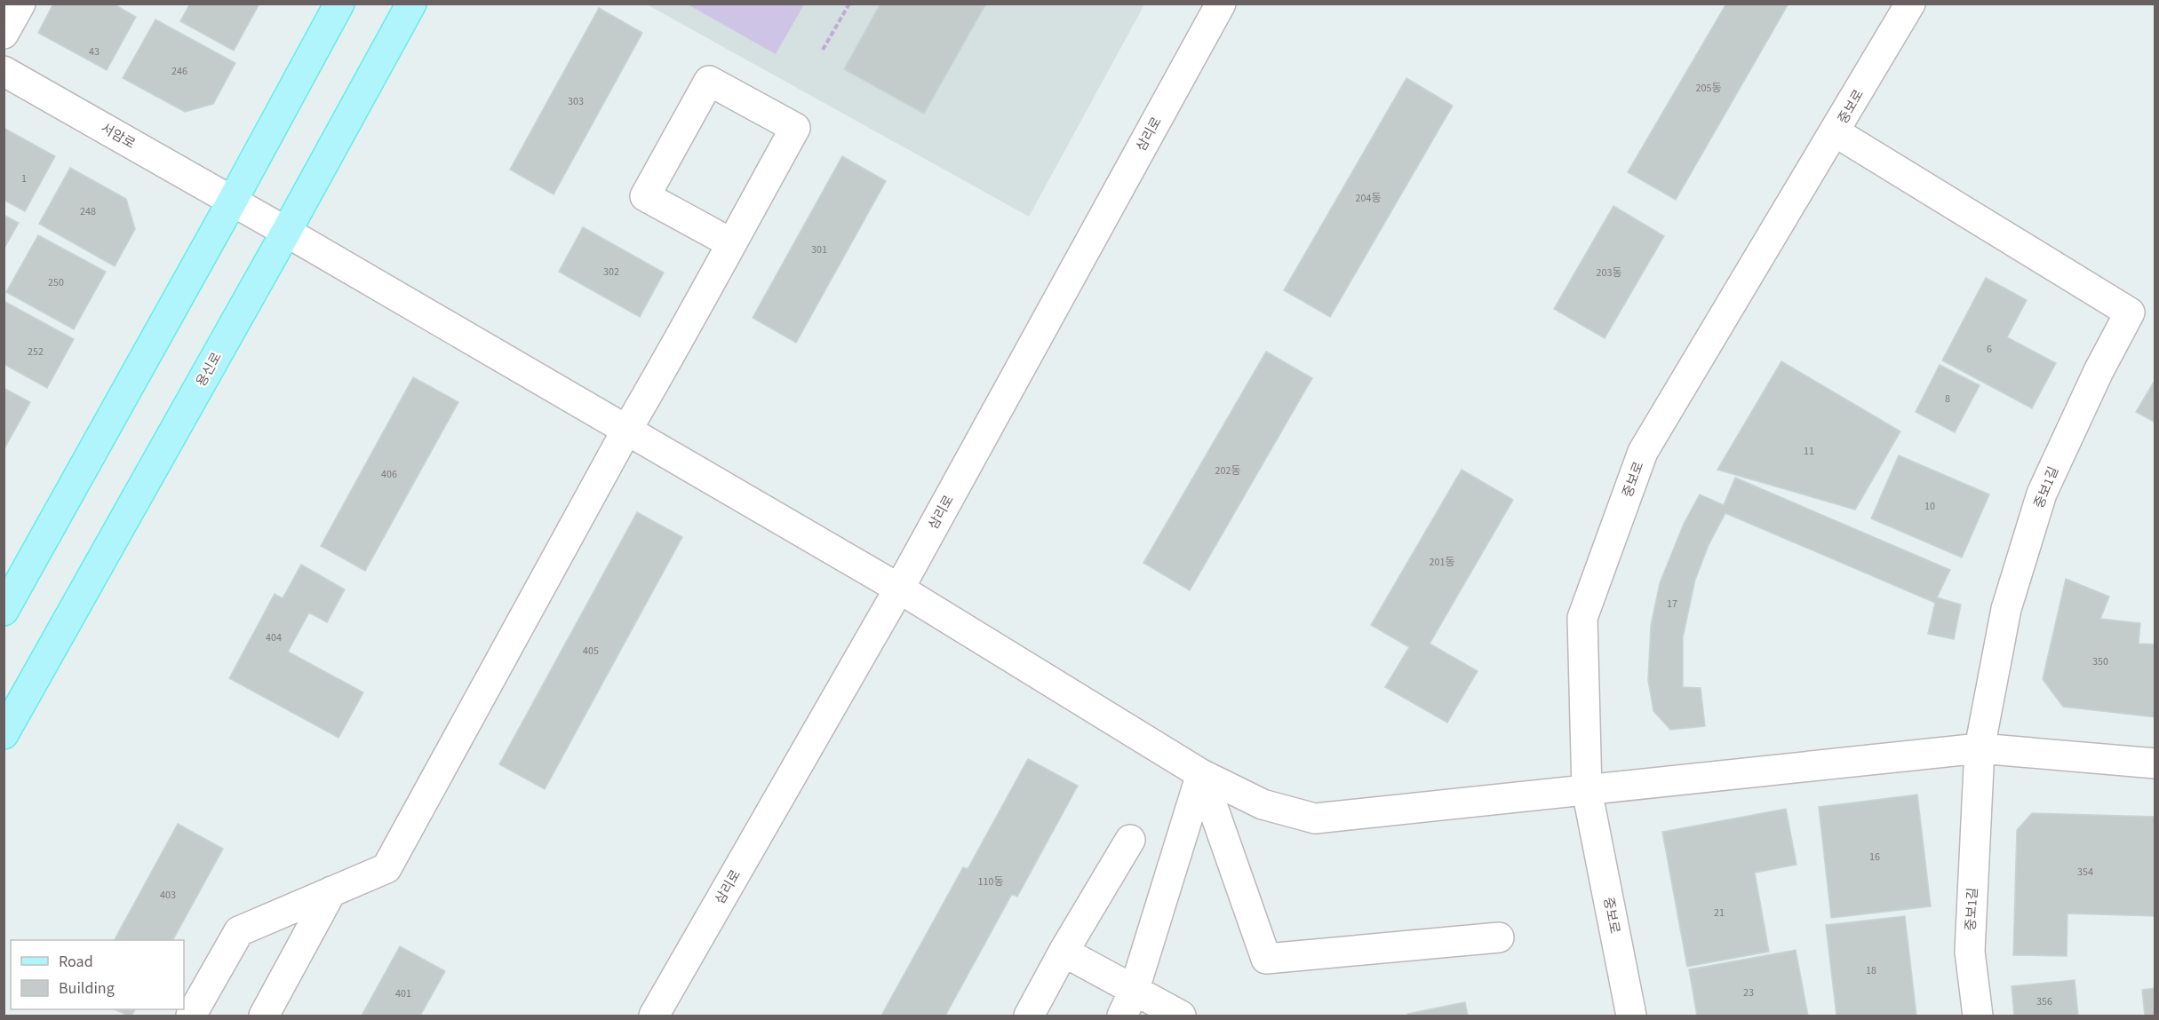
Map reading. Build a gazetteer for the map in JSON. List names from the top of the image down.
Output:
{
  "streets": {
    "main road": ["용신로"],
    "street": [
      "중보로",
      "삼리로",
      "서암로",
      "중보1길"
    ]
  },
  "crossings": [
    ["중보로", "서암로"],
    ["중보로", "중보1길"],
    ["삼리로", "서암로"],
    ["서암로", "용신로"],
    ["서암로", "중보1길"]
  ],
  "house_numbers": [
    "43",
    "246",
    "205동",
    "303",
    "1",
    "204동",
    "248",
    "301",
    "302",
    "203동",
    "250",
    "6",
    "252",
    "8",
    "11",
    "202동",
    "406",
    "10",
    "201동",
    "17",
    "404",
    "405",
    "350",
    "16",
    "354",
    "110동",
    "403",
    "21",
    "18",
    "23",
    "401",
    "356"
  ],
  "legend": ["Road", "Building"]
}
